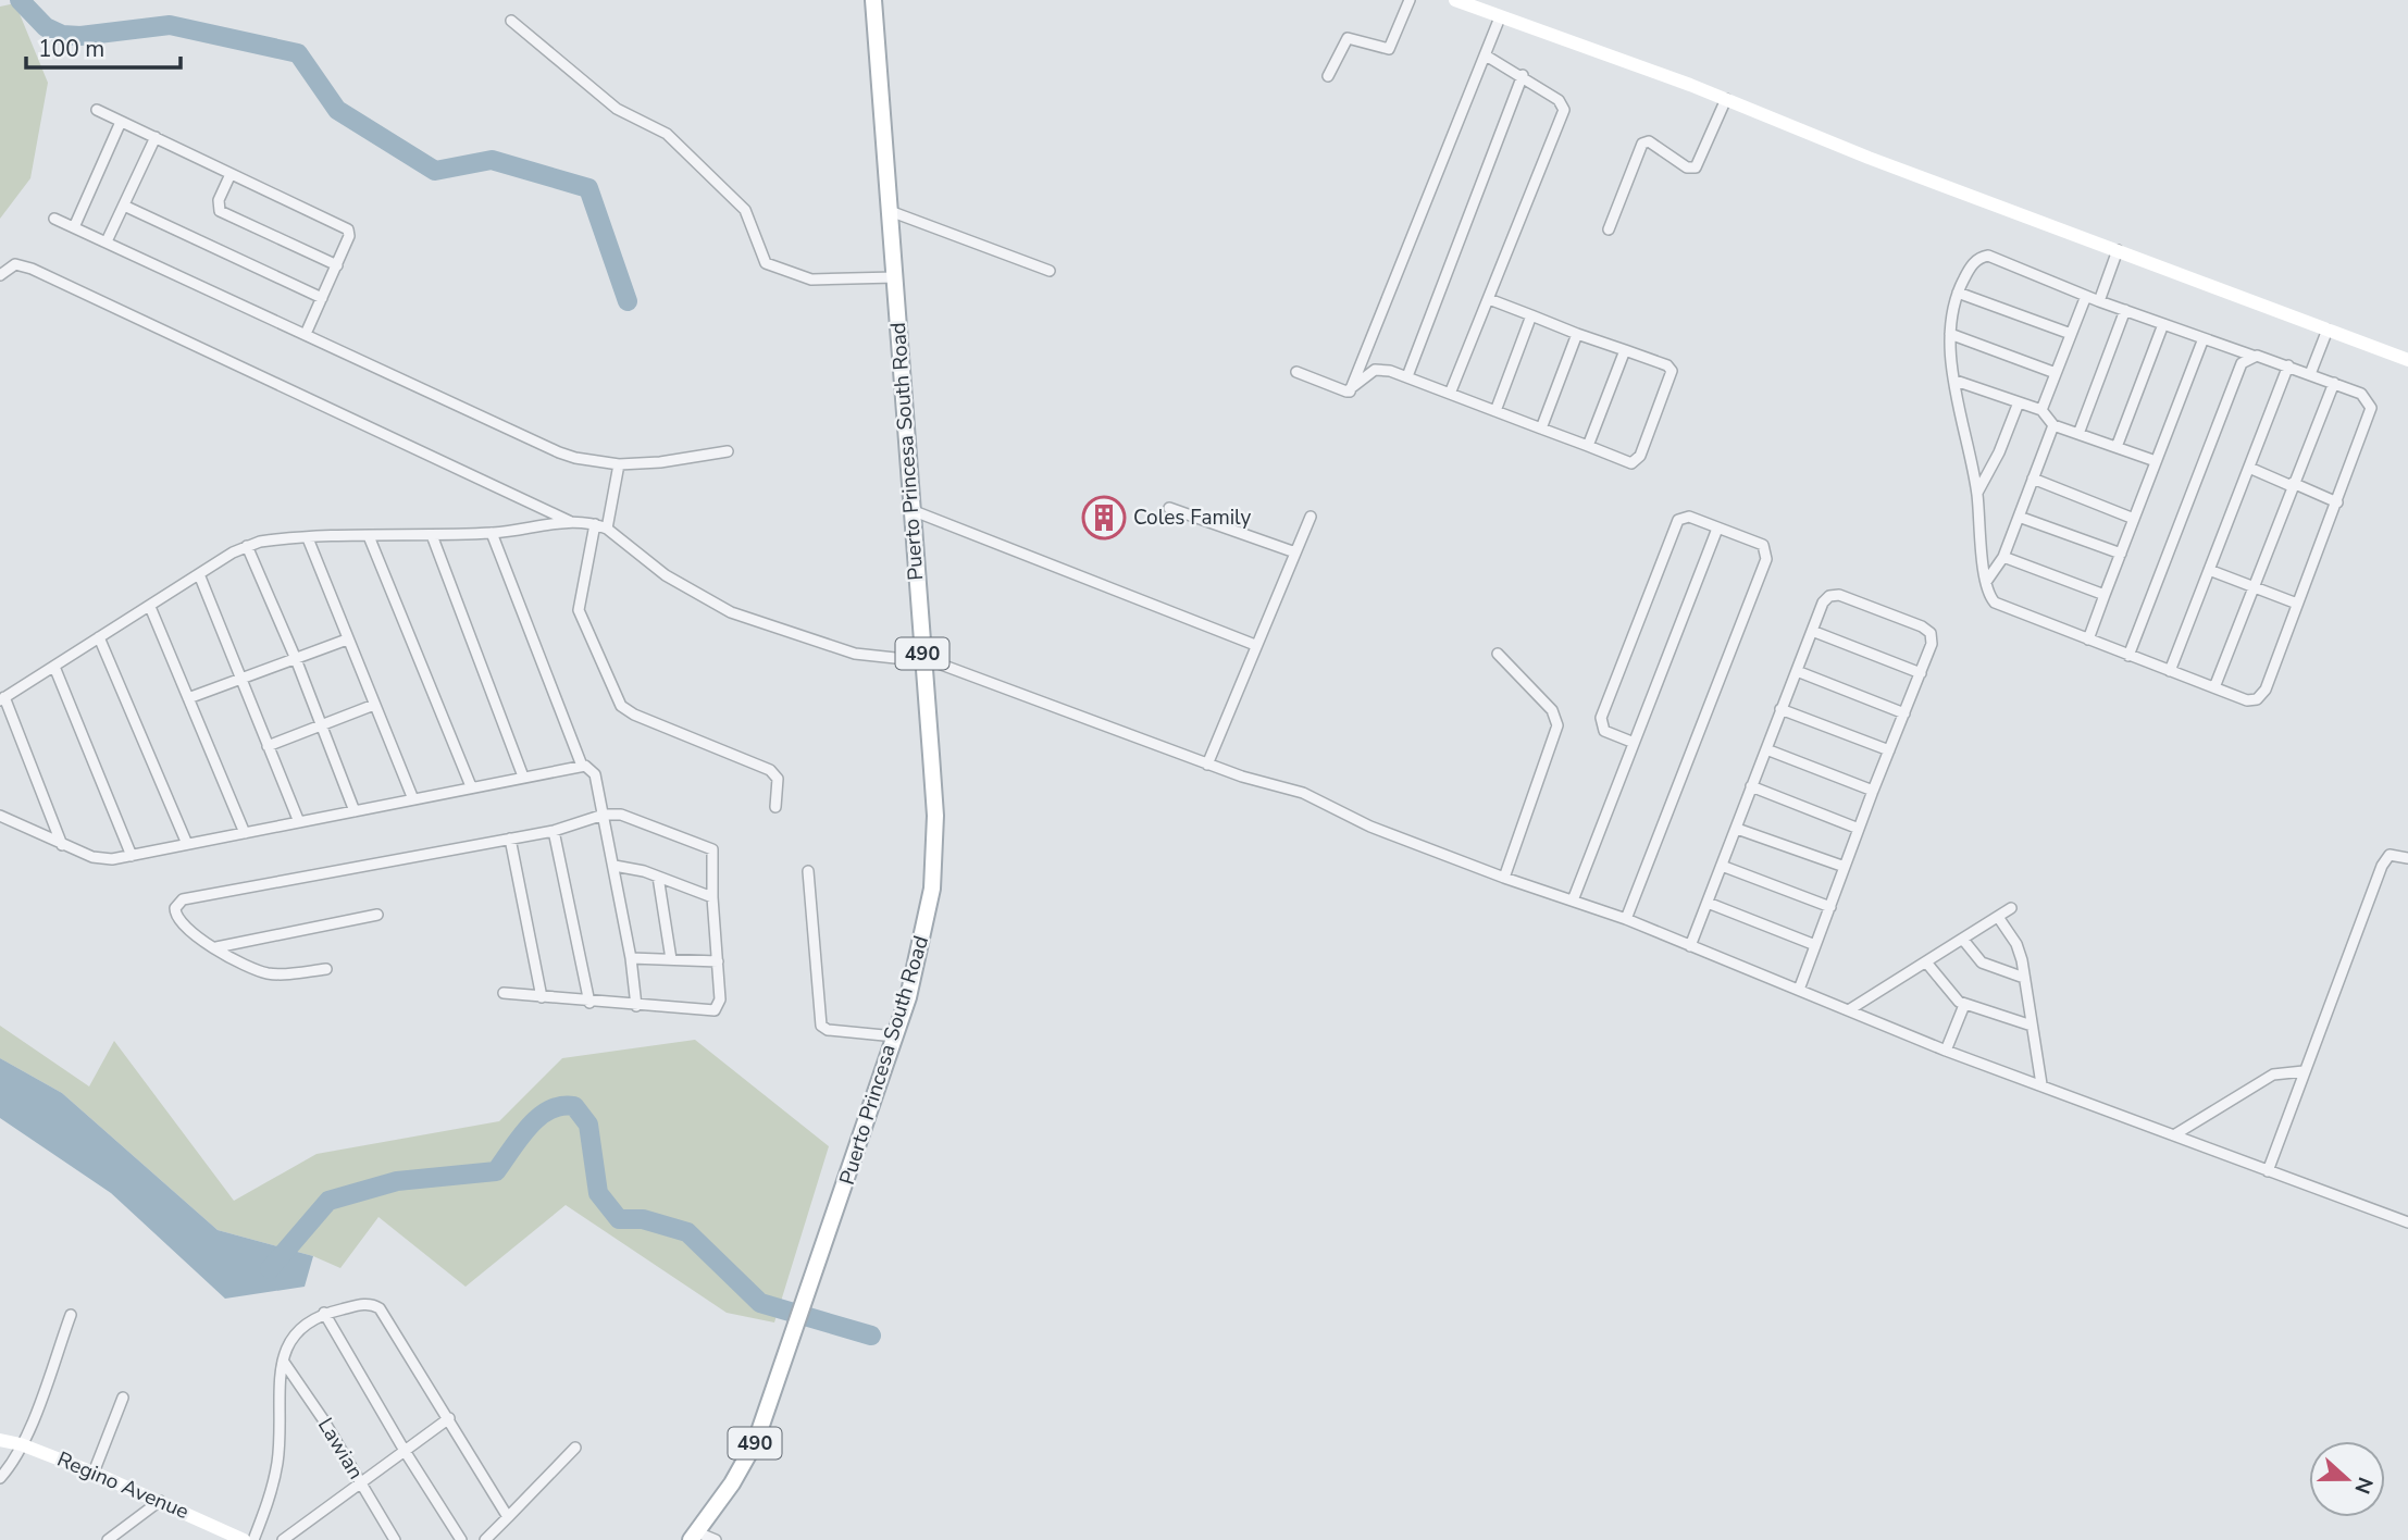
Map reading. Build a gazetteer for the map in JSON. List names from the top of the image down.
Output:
{
  "streets": {
    "main road": ["Puerto Princesa South Road", "490"],
    "street": ["Lawian", "Regino Avenue"]
  },
  "places": {
    "building": ["Coles Family"]
  },
  "scale_bar": "100 m",
  "north": "right"
}
